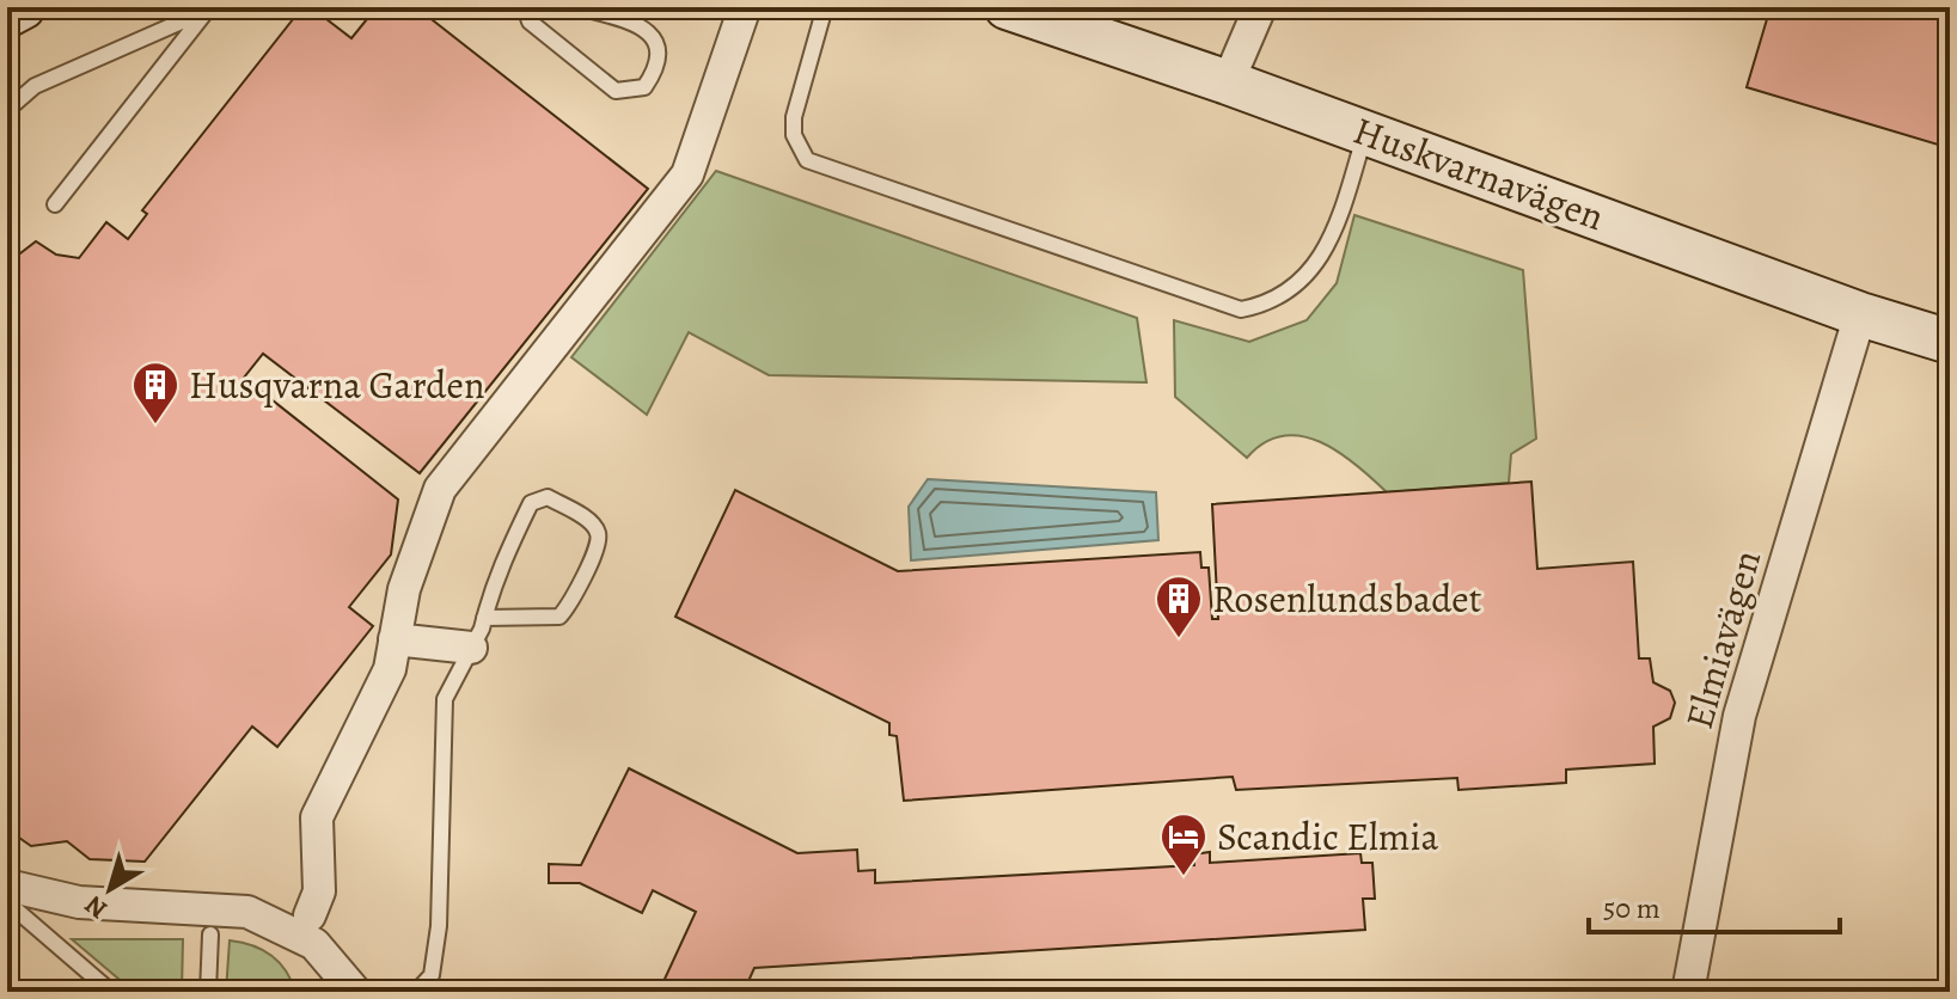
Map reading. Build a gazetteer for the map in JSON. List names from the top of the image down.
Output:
{
  "streets": {
    "street": ["Huskvarnavägen", "Elmiavägen"]
  },
  "crossings": [
    ["Huskvarnavägen", "Elmiavägen"]
  ],
  "places": {
    "building": ["Husqvarna Garden", "Rosenlundsbadet"],
    "hotel": ["Scandic Elmia"]
  },
  "scale_bar": "50 m",
  "north": "bottom left"
}
